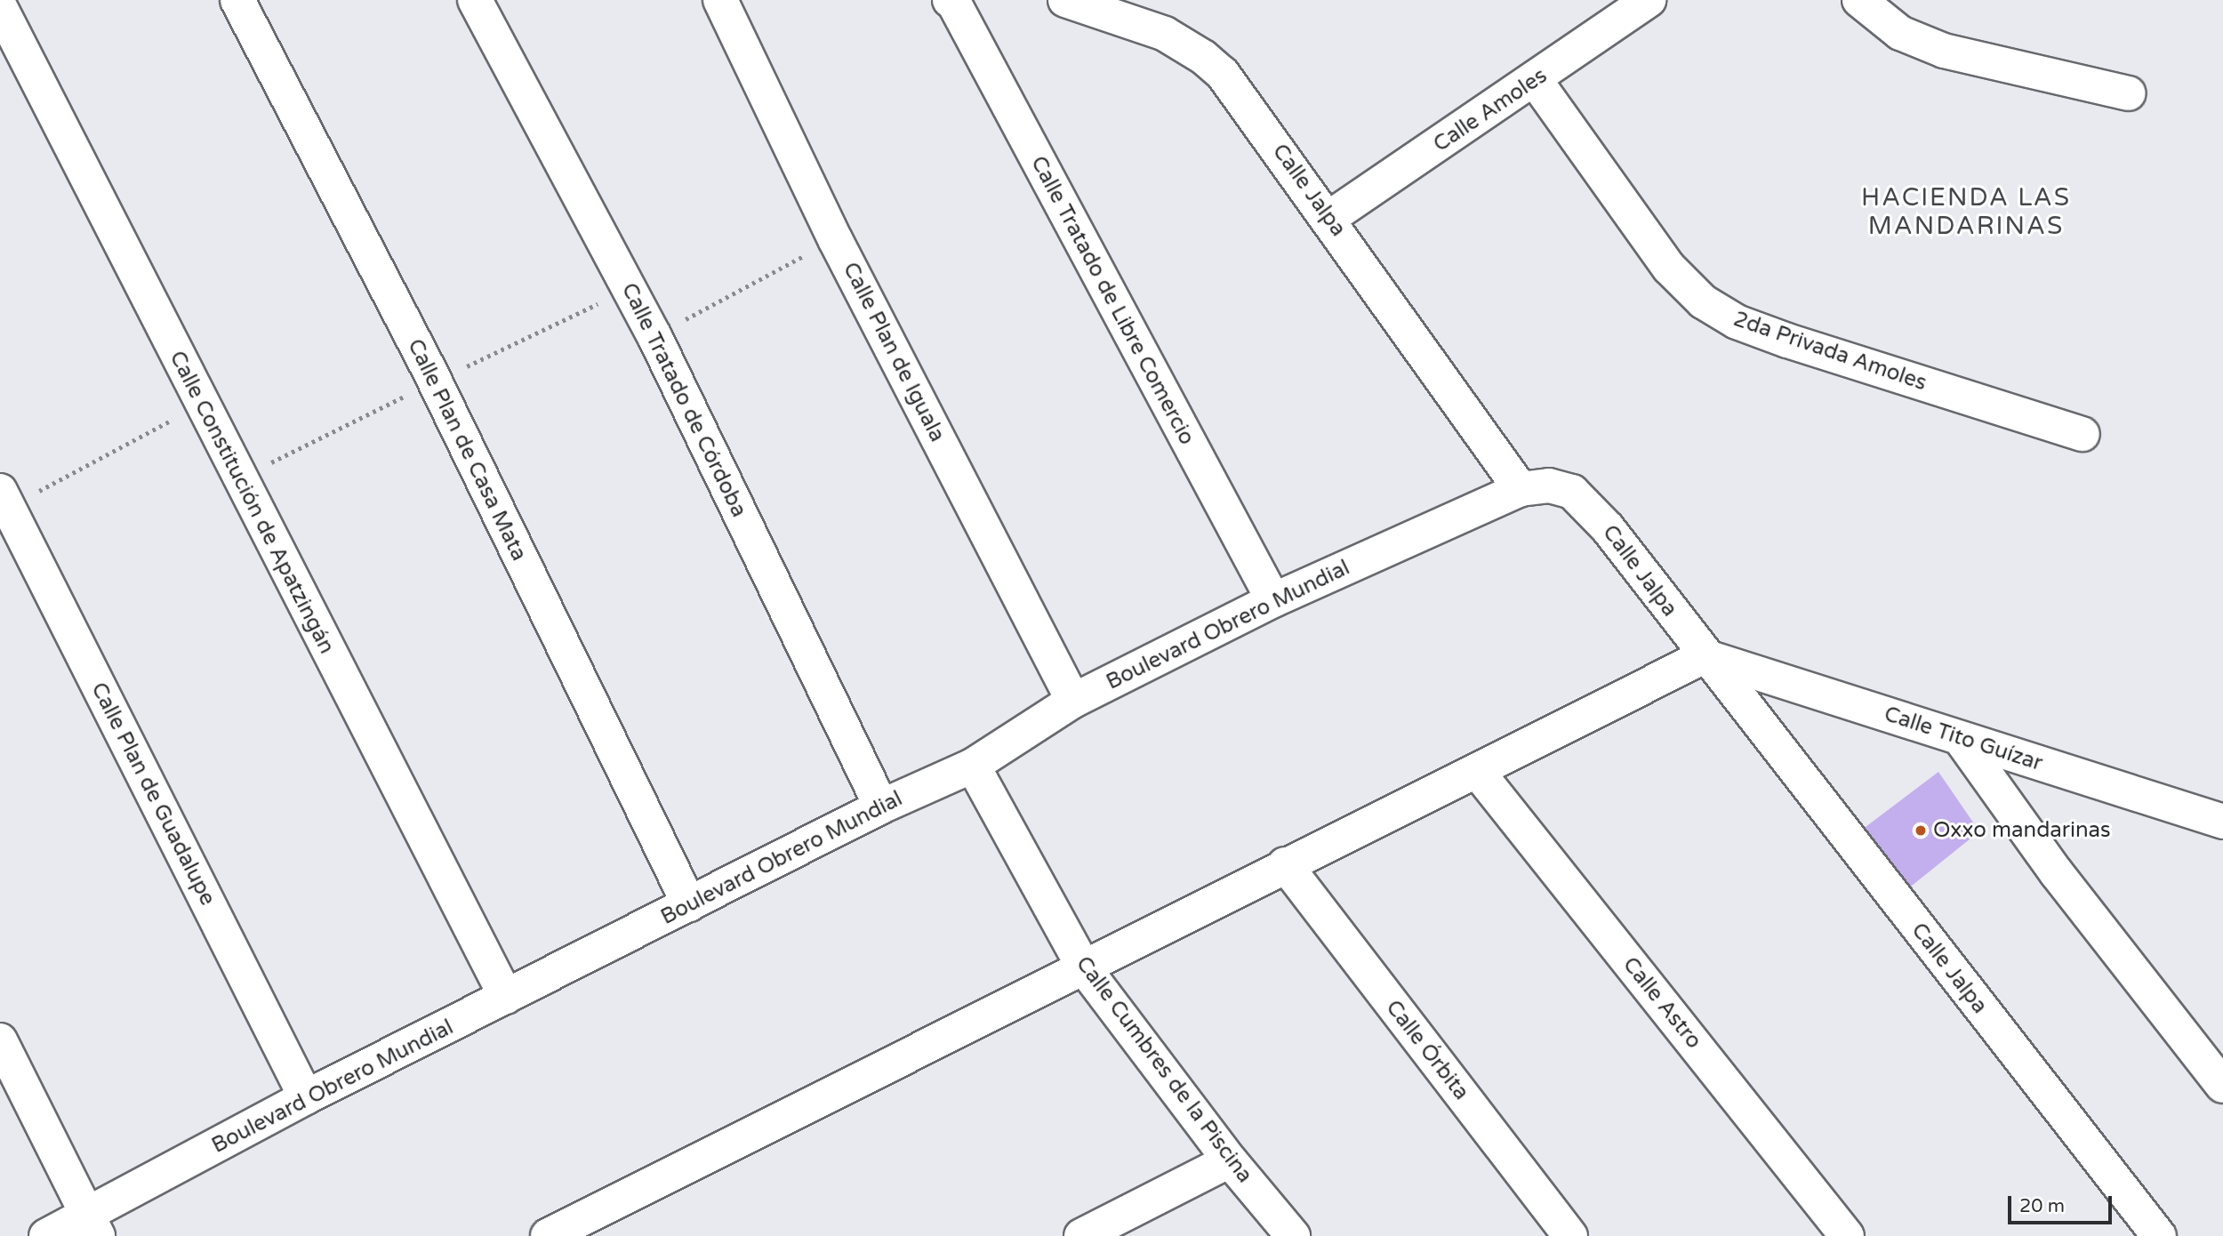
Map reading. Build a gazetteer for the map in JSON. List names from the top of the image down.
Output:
{
  "streets": {
    "street": [
      "Calle Amoles",
      "Calle Jalpa",
      "Calle Tratado de Libre Comercio",
      "2da Privada Amoles",
      "Calle Plan de Iguala",
      "Calle Tratado de Córdoba",
      "Calle Plan de Casa Mata",
      "Calle Constitución de Apatzingán",
      "Boulevard Obrero Mundial",
      "Calle Tito Guízar",
      "Calle Plan de Guadalupe",
      "Calle Astro",
      "Calle Órbita",
      "Calle Cumbres de la Piscina"
    ]
  },
  "crossings": [
    ["Calle Amoles", "Calle Jalpa"],
    ["Calle Amoles", "2da Privada Amoles"],
    ["Calle Jalpa", "Boulevard Obrero Mundial"],
    ["Calle Jalpa", "Calle Tito Guízar"],
    ["Calle Tratado de Libre Comercio", "Boulevard Obrero Mundial"],
    ["Calle Plan de Iguala", "Boulevard Obrero Mundial"],
    ["Calle Tratado de Córdoba", "Boulevard Obrero Mundial"],
    ["Calle Plan de Casa Mata", "Boulevard Obrero Mundial"],
    ["Calle Constitución de Apatzingán", "Boulevard Obrero Mundial"],
    ["Boulevard Obrero Mundial", "Calle Plan de Guadalupe"],
    ["Boulevard Obrero Mundial", "Calle Cumbres de la Piscina"]
  ],
  "districts": ["HACIENDA LAS MANDARINAS"],
  "places": ["Oxxo mandarinas"],
  "scale_bar": "20 m"
}
